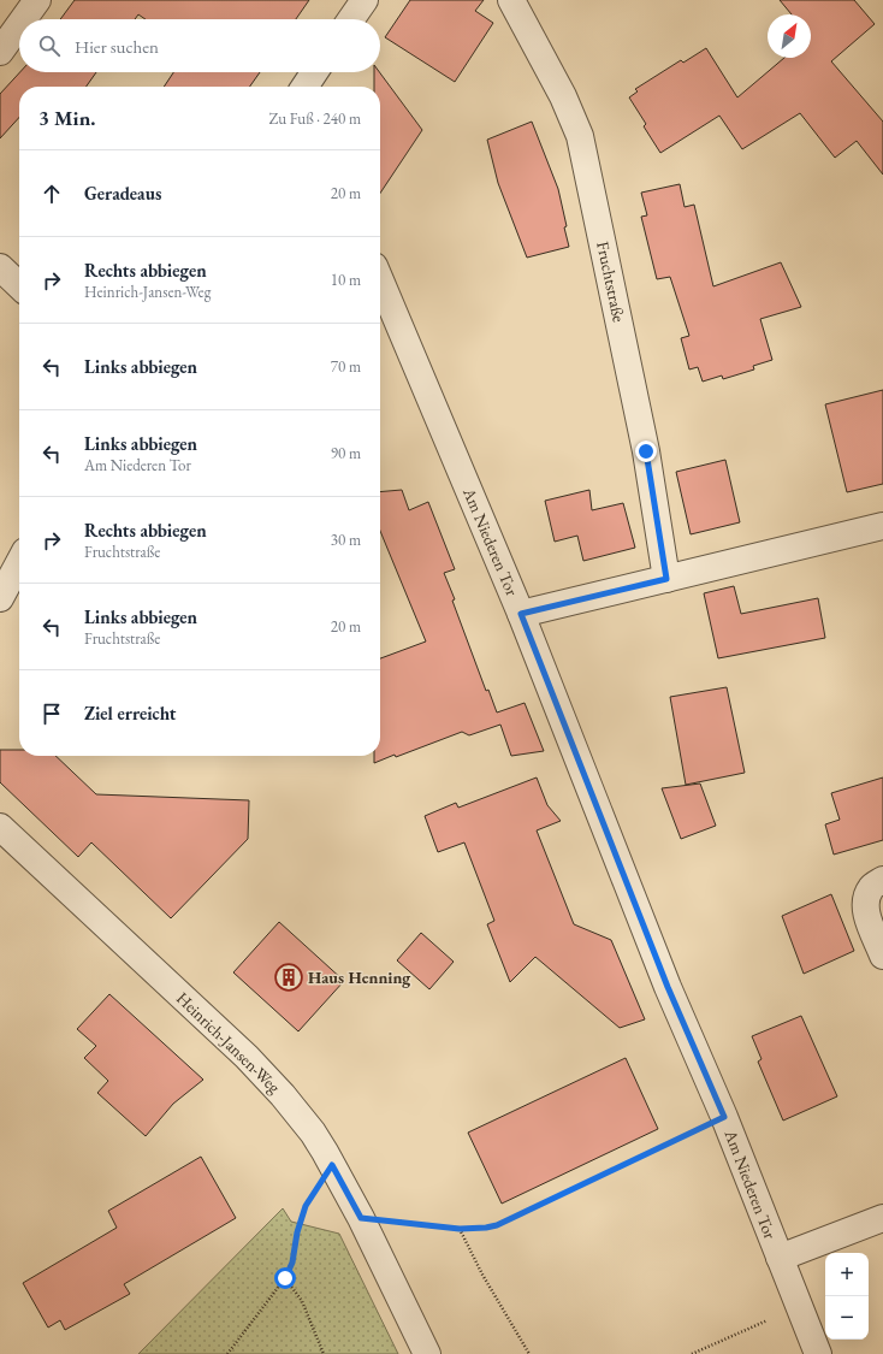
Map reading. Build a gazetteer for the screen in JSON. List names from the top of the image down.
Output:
{
  "streets": {
    "street": ["Fruchtstraße", "Am Niederen Tor", "Heinrich-Jansen-Weg"]
  },
  "places": {
    "building": ["Haus Henning"]
  },
  "north": "top right",
  "page": {
    "search": "Hier suchen",
    "heading": ["3 Min.", "Zu Fuß · 240 m"],
    "list": [
      ["Geradeaus", "20 m"],
      ["Rechts abbiegen", "Heinrich-Jansen-Weg", "10 m"],
      ["Links abbiegen", "70 m"],
      ["Links abbiegen", "Am Niederen Tor", "90 m"],
      ["Rechts abbiegen", "Fruchtstraße", "30 m"],
      ["Links abbiegen", "Fruchtstraße", "20 m"],
      "Ziel erreicht"
    ],
    "map_buttons": ["+", "−"]
  }
}
